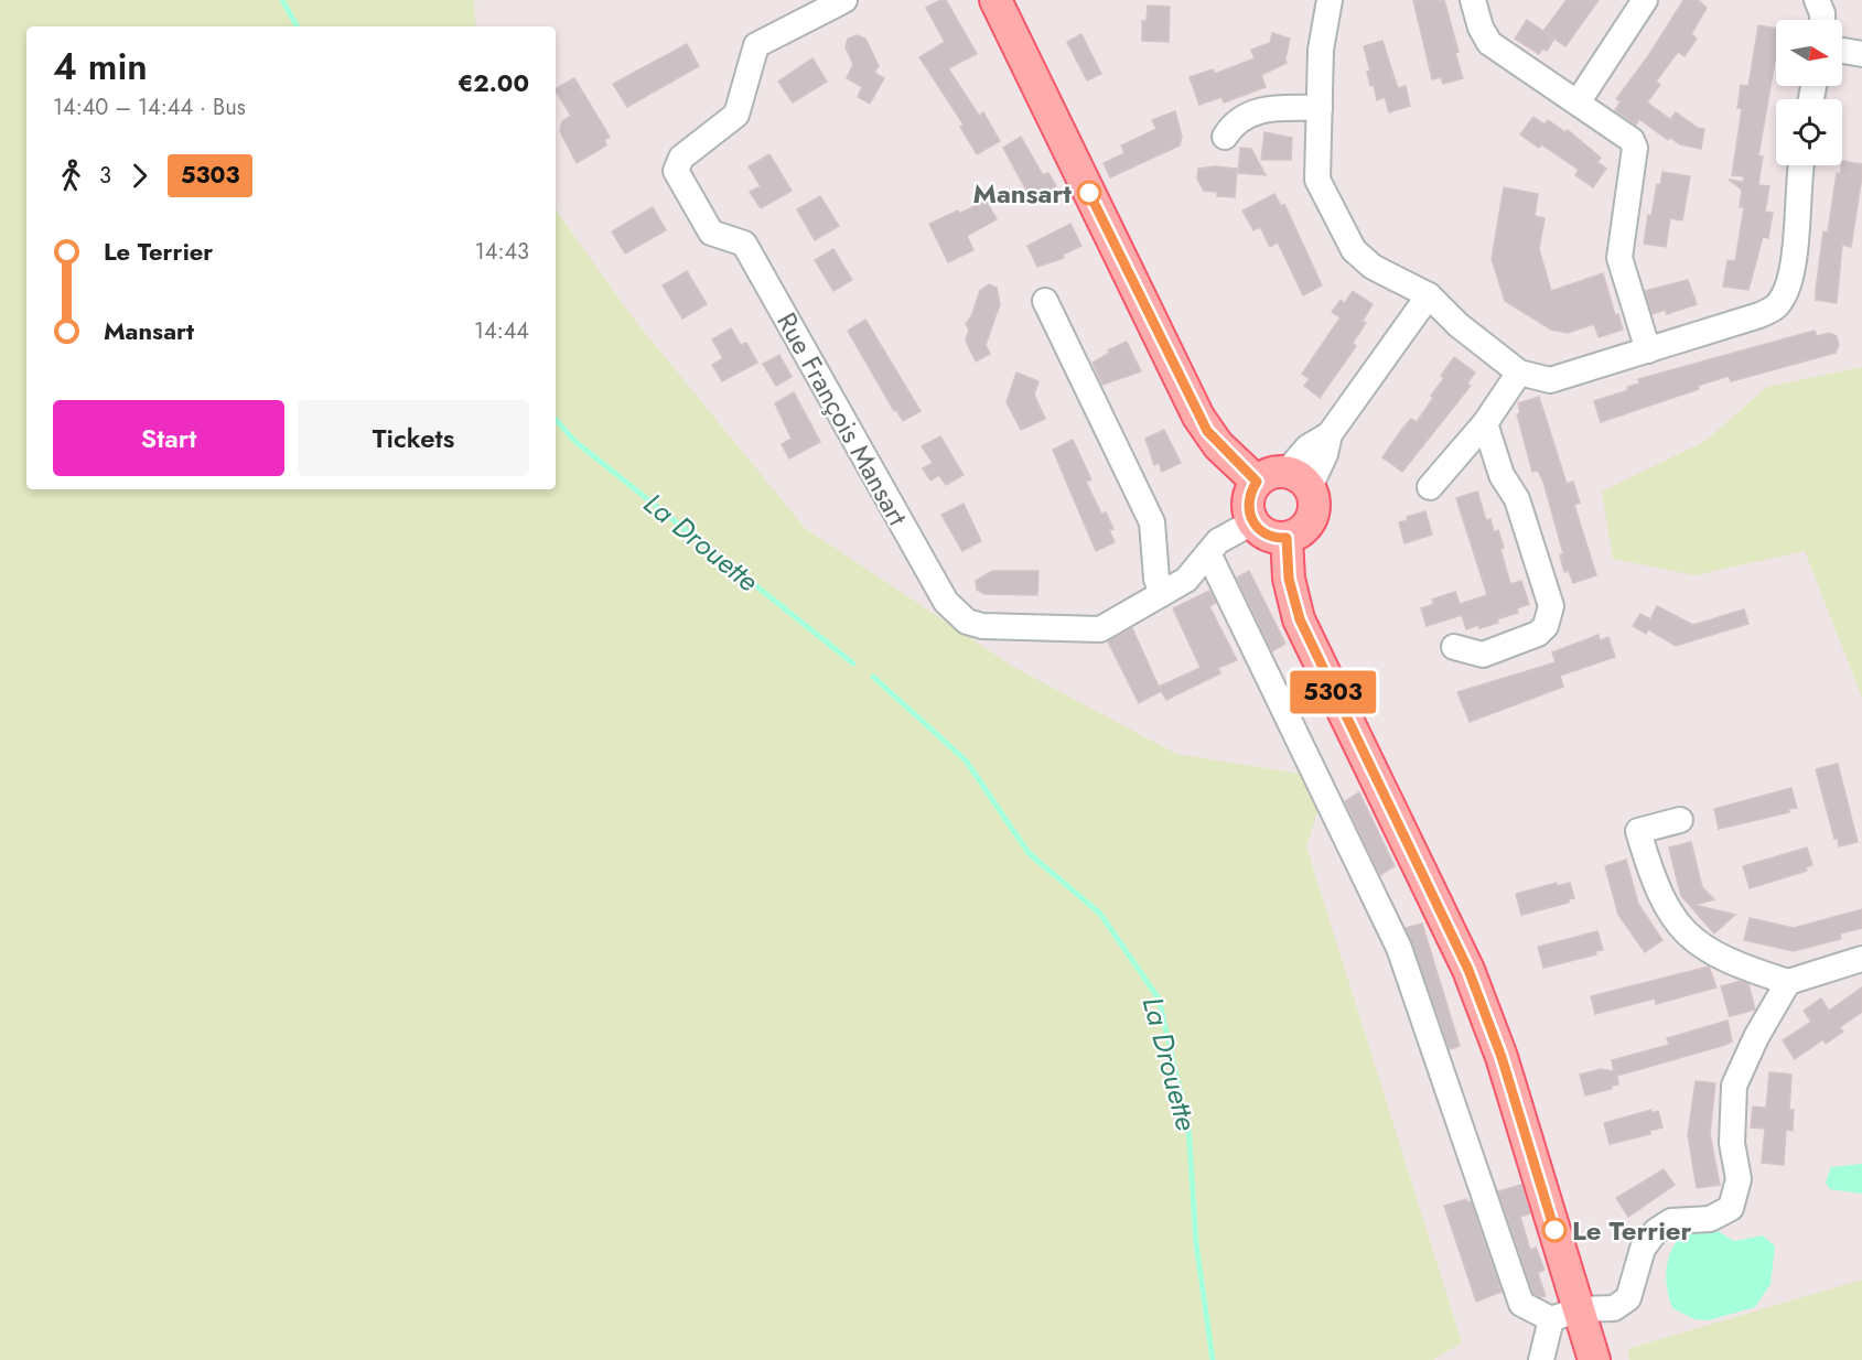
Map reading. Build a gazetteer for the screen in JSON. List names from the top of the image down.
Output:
{
  "streets": {
    "street": ["Rue François Mansart"]
  },
  "water": ["La Drouette"],
  "places": ["Mansart", "Le Terrier"],
  "lines": ["bus line 5303"],
  "north": "right",
  "page": {
    "on_map": "5303",
    "heading": ["4 min", "14:40 – 14:44 · Bus", "€2.00"],
    "legs": ["3", "5303"],
    "list": [
      {
        "name": "Le Terrier",
        "value": "14:43"
      },
      {
        "name": "Mansart",
        "value": "14:44"
      }
    ],
    "buttons": ["Start", "Tickets"]
  }
}
